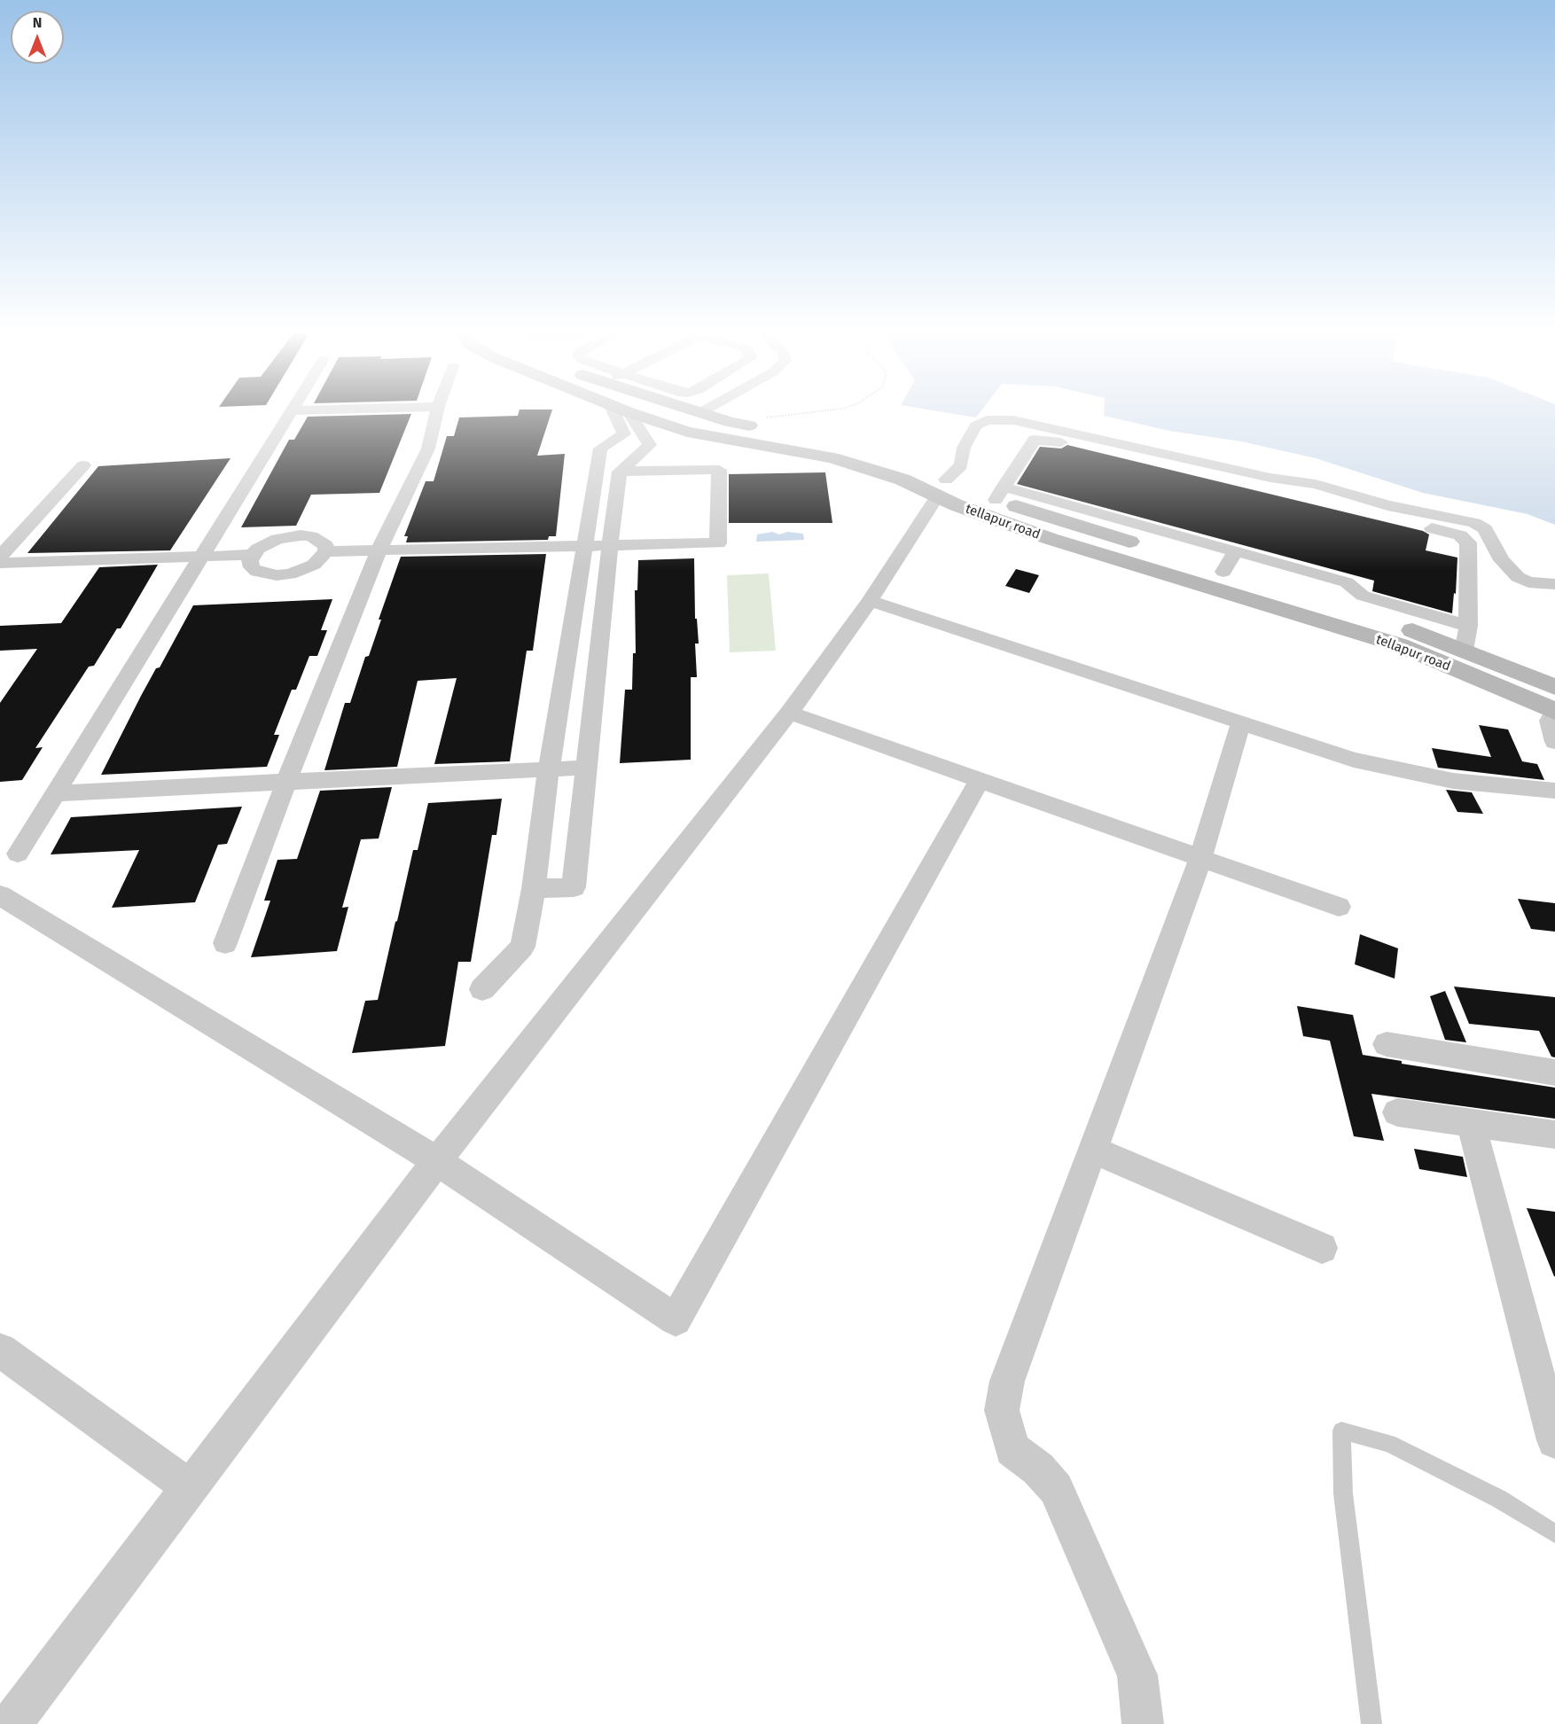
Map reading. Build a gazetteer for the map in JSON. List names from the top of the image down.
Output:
{
  "streets": {
    "street": ["tellapur road"]
  },
  "north": "top"
}
